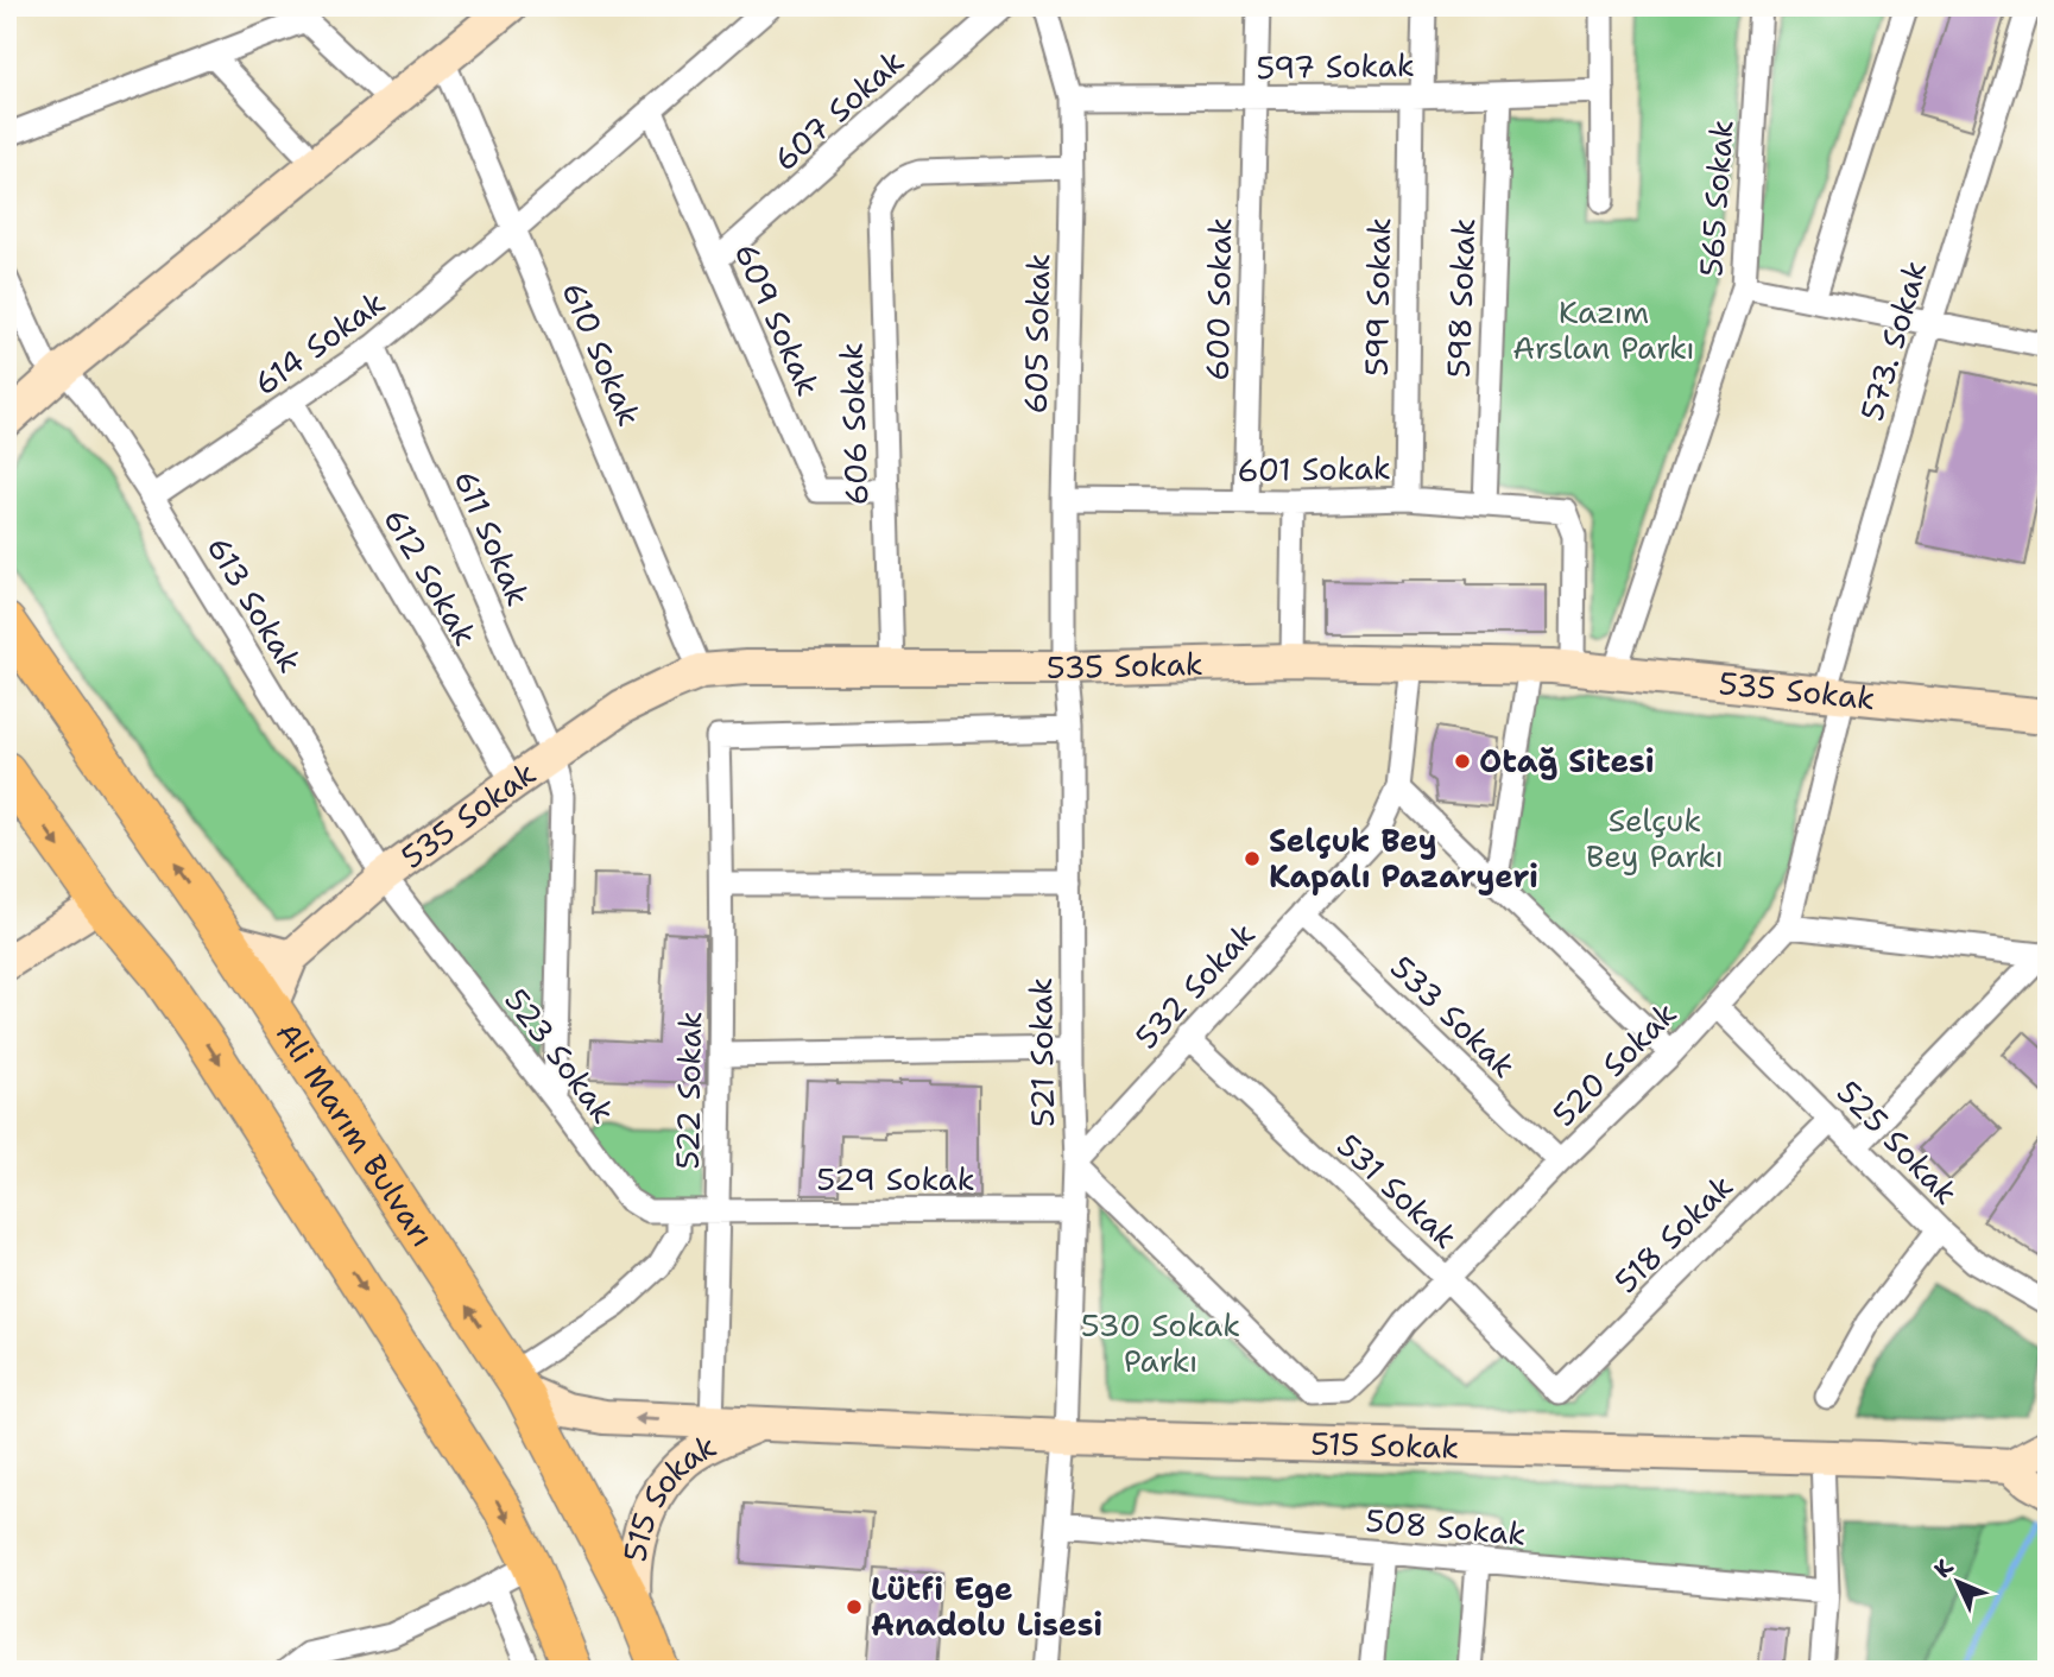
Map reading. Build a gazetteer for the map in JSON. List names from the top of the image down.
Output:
{
  "streets": {
    "main road": ["Ali Marım Bulvarı"],
    "street": [
      "597 Sokak",
      "607 Sokak",
      "565 Sokak",
      "599 Sokak",
      "598 Sokak",
      "600 Sokak",
      "609 Sokak",
      "605 Sokak",
      "573. Sokak",
      "614 Sokak",
      "610 Sokak",
      "606 Sokak",
      "601 Sokak",
      "611 Sokak",
      "612 Sokak",
      "613 Sokak",
      "535 Sokak",
      "532 Sokak",
      "533 Sokak",
      "521 Sokak",
      "523 Sokak",
      "520 Sokak",
      "522 Sokak",
      "525 Sokak",
      "529 Sokak",
      "531 Sokak",
      "518 Sokak",
      "515 Sokak",
      "508 Sokak"
    ]
  },
  "crossings": [
    ["597 Sokak", "599 Sokak"],
    ["597 Sokak", "598 Sokak"],
    ["597 Sokak", "600 Sokak"],
    ["597 Sokak", "605 Sokak"],
    ["607 Sokak", "609 Sokak"],
    ["565 Sokak", "535 Sokak"],
    ["599 Sokak", "601 Sokak"],
    ["598 Sokak", "601 Sokak"],
    ["600 Sokak", "601 Sokak"],
    ["609 Sokak", "614 Sokak"],
    ["609 Sokak", "606 Sokak"],
    ["605 Sokak", "606 Sokak"],
    ["605 Sokak", "601 Sokak"],
    ["605 Sokak", "535 Sokak"],
    ["605 Sokak", "521 Sokak"],
    ["573. Sokak", "535 Sokak"],
    ["573. Sokak", "520 Sokak"],
    ["614 Sokak", "610 Sokak"],
    ["614 Sokak", "611 Sokak"],
    ["614 Sokak", "612 Sokak"],
    ["614 Sokak", "613 Sokak"],
    ["610 Sokak", "535 Sokak"],
    ["606 Sokak", "535 Sokak"],
    ["601 Sokak", "535 Sokak"],
    ["611 Sokak", "535 Sokak"],
    ["611 Sokak", "523 Sokak"],
    ["612 Sokak", "535 Sokak"],
    ["613 Sokak", "535 Sokak"],
    ["613 Sokak", "523 Sokak"],
    ["535 Sokak", "532 Sokak"],
    ["535 Sokak", "521 Sokak"],
    ["535 Sokak", "523 Sokak"],
    ["535 Sokak", "520 Sokak"],
    ["532 Sokak", "533 Sokak"],
    ["532 Sokak", "521 Sokak"],
    ["532 Sokak", "520 Sokak"],
    ["532 Sokak", "531 Sokak"],
    ["533 Sokak", "520 Sokak"],
    ["521 Sokak", "520 Sokak"],
    ["521 Sokak", "522 Sokak"],
    ["521 Sokak", "529 Sokak"],
    ["521 Sokak", "515 Sokak"],
    ["521 Sokak", "508 Sokak"],
    ["523 Sokak", "522 Sokak"],
    ["523 Sokak", "529 Sokak"],
    ["520 Sokak", "525 Sokak"],
    ["520 Sokak", "531 Sokak"],
    ["522 Sokak", "529 Sokak"],
    ["522 Sokak", "515 Sokak"],
    ["Ali Marım Bulvarı", "515 Sokak"],
    ["525 Sokak", "518 Sokak"],
    ["531 Sokak", "518 Sokak"]
  ],
  "parks": ["Kazım Arslan Parkı", "Selçuk Bey Parkı", "530 Sokak Parkı"],
  "places": ["Otağ Sitesi", "Selçuk Bey Kapalı Pazaryeri", "Lütfi Ege Anadolu Lisesi"],
  "north": "top left"
}
